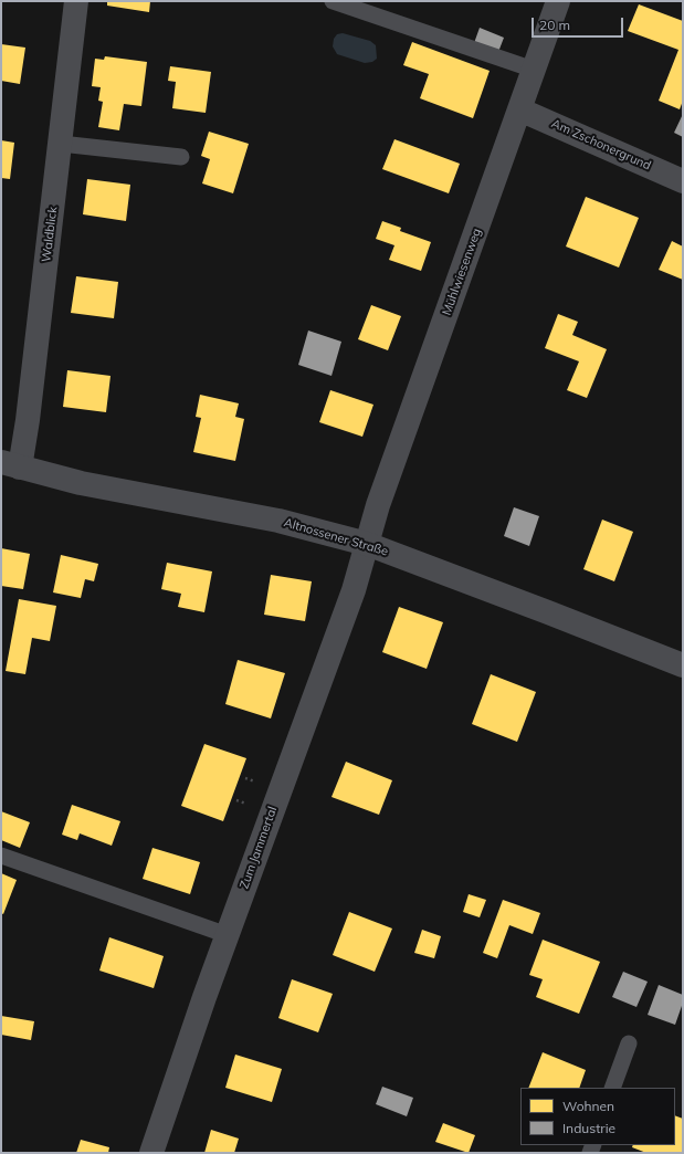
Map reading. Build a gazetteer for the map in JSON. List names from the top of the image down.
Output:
{
  "streets": {
    "street": [
      "Am Zschonergrund",
      "Waldblick",
      "Mühlwiesenweg",
      "Altnossener Straße",
      "Zum Jammertal"
    ]
  },
  "crossings": [
    ["Am Zschonergrund", "Mühlwiesenweg"],
    ["Waldblick", "Altnossener Straße"],
    ["Mühlwiesenweg", "Altnossener Straße"],
    ["Mühlwiesenweg", "Zum Jammertal"],
    ["Altnossener Straße", "Zum Jammertal"]
  ],
  "legend": ["Wohnen", "Industrie"],
  "scale_bar": "20 m"
}
